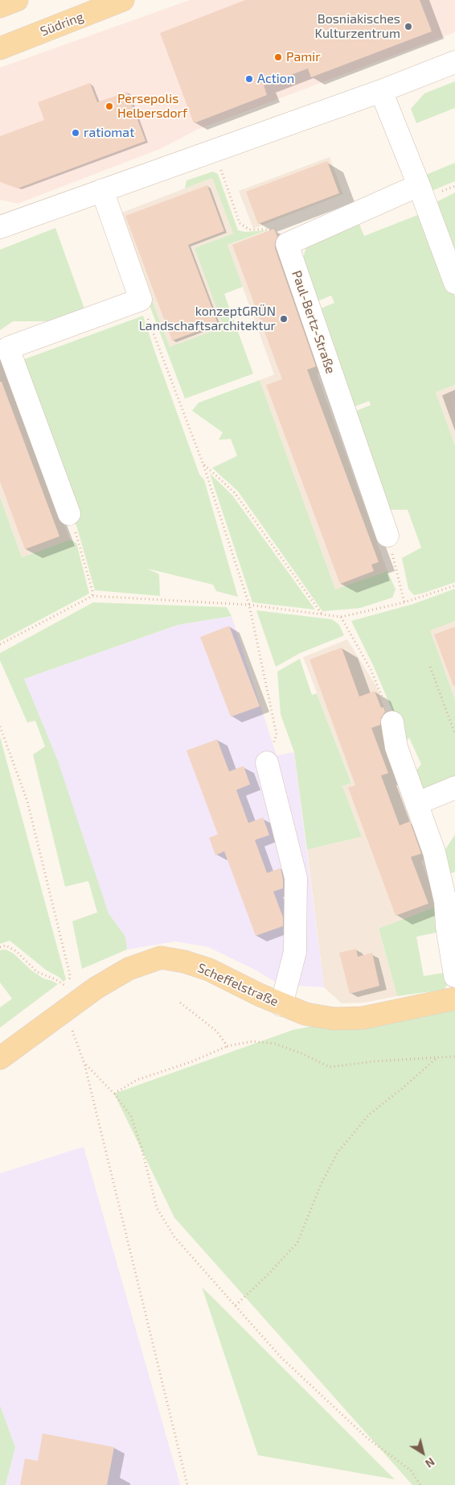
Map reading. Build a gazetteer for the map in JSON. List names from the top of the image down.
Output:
{
  "streets": {
    "main road": ["Südring", "Scheffelstraße"],
    "street": ["Paul-Bertz-Straße"]
  },
  "places": [
    "Bosniakisches Kulturzentrum",
    "Pamir",
    "Action",
    "Persepolis Helbersdorf",
    "ratiomat",
    "konzeptGRÜN Landschaftsarchitektur"
  ],
  "north": "bottom right"
}
